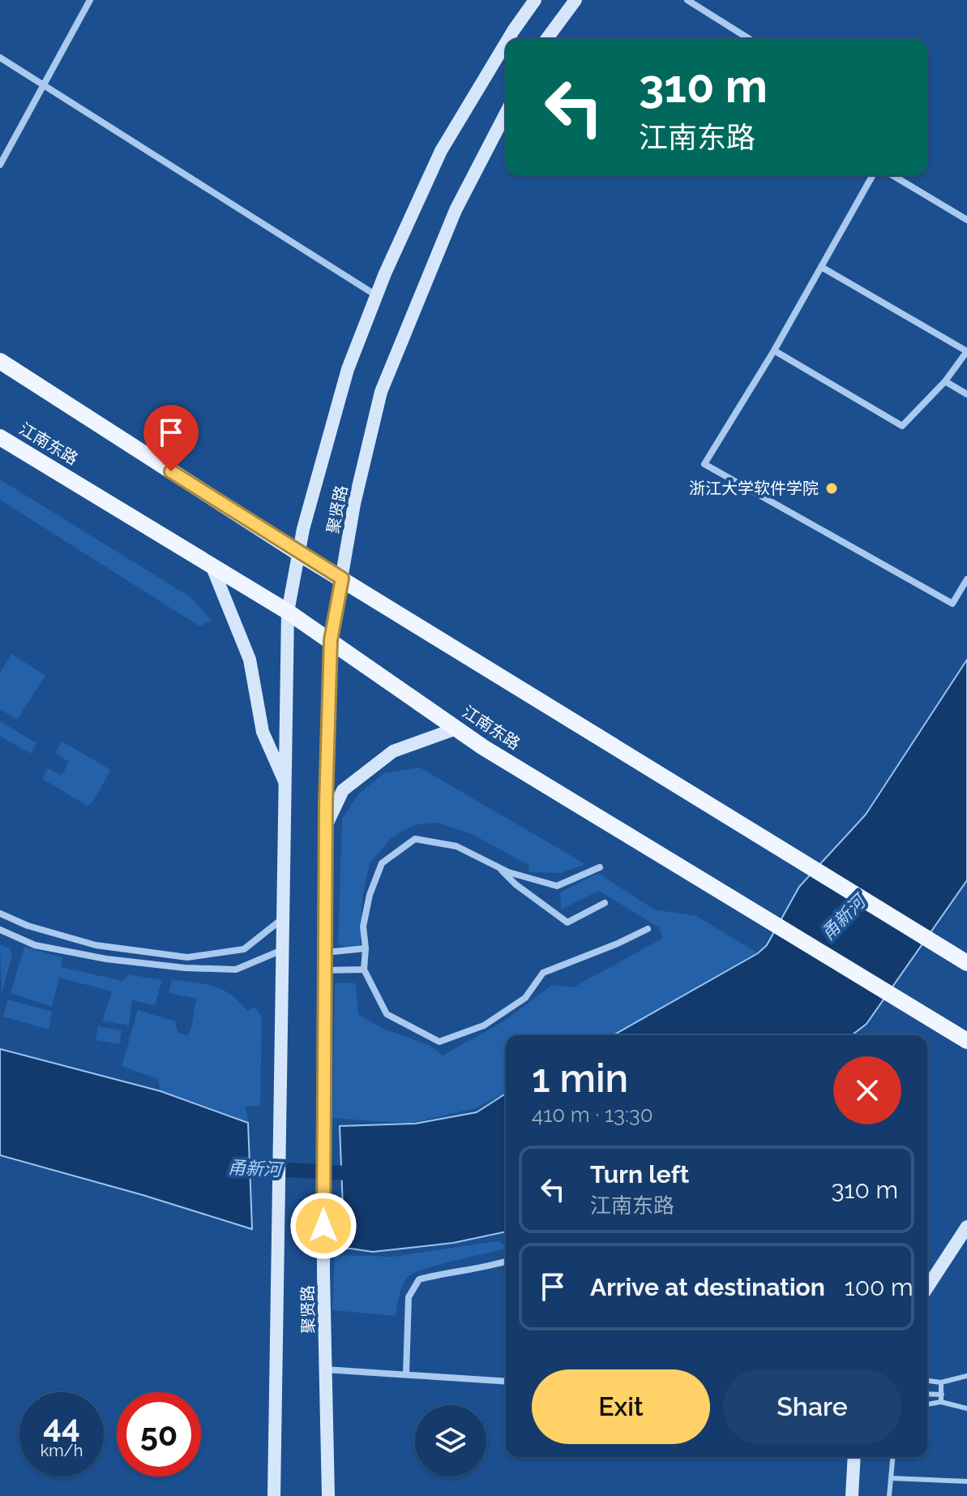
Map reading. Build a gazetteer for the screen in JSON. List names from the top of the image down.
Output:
{
  "streets": {
    "main road": ["江南东路", "聚贤路"]
  },
  "crossings": [
    ["江南东路", "聚贤路"]
  ],
  "water": ["甬新河"],
  "places": ["浙江大学软件学院"],
  "page": {
    "turn": ["310 m", "江南东路"],
    "heading": ["1 min", "410 m · 13:30"],
    "list": [
      {
        "name": "Turn left",
        "note": "江南东路",
        "value": "310 m"
      },
      {
        "name": "Arrive at destination",
        "value": "100 m"
      }
    ],
    "buttons": ["Exit", "Share"],
    "speed": "44 km/h",
    "limit": "50"
  }
}
